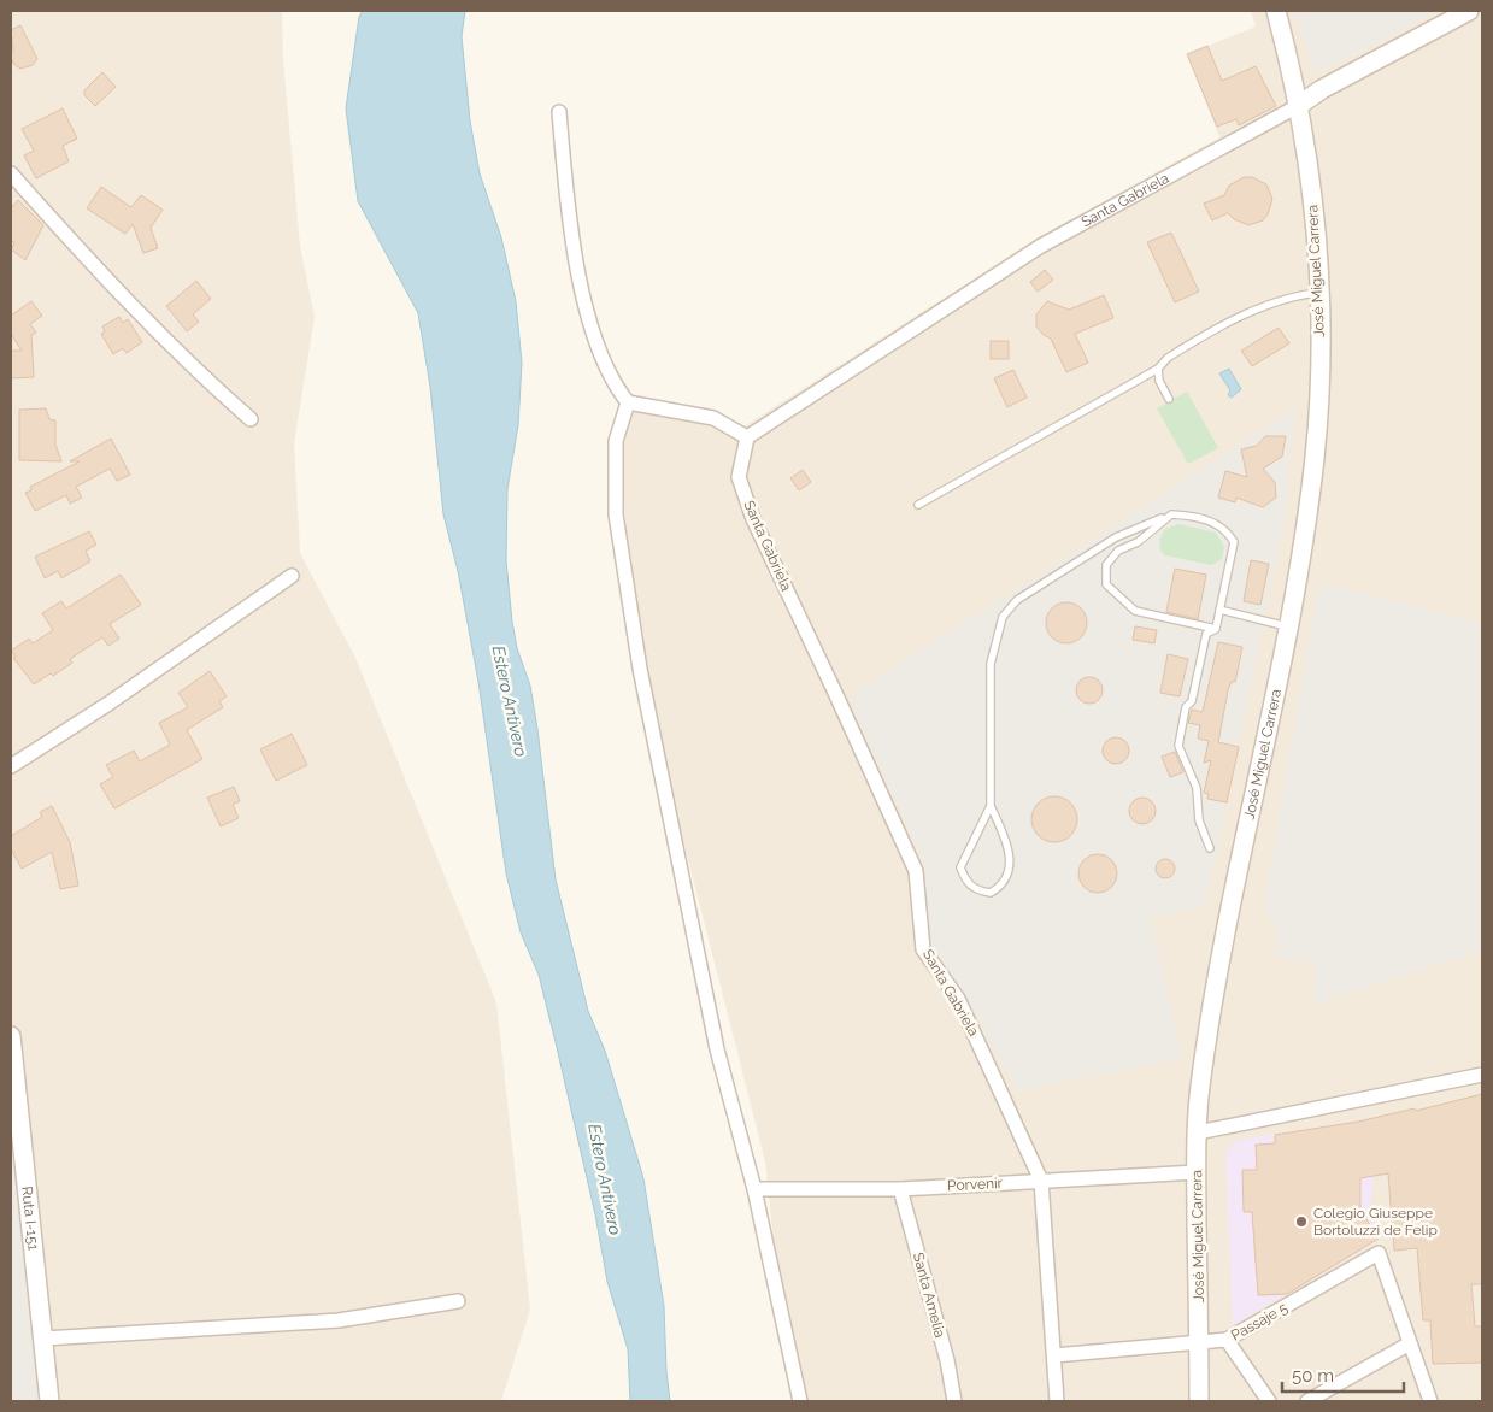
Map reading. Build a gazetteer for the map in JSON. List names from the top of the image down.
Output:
{
  "streets": {
    "street": [
      "Santa Gabriela",
      "José Miguel Carrera",
      "Porvenir",
      "Ruta I-151",
      "Santa Amelia",
      "Passaje 5"
    ]
  },
  "crossings": [
    ["Santa Gabriela", "José Miguel Carrera"],
    ["Santa Gabriela", "Porvenir"],
    ["Santa Gabriela", "Passaje 5"],
    ["José Miguel Carrera", "Porvenir"],
    ["José Miguel Carrera", "Passaje 5"],
    ["Porvenir", "Santa Amelia"]
  ],
  "water": ["Estero Antivero"],
  "places": ["Colegio Giuseppe Bortoluzzi de Felip"],
  "scale_bar": "50 m"
}
